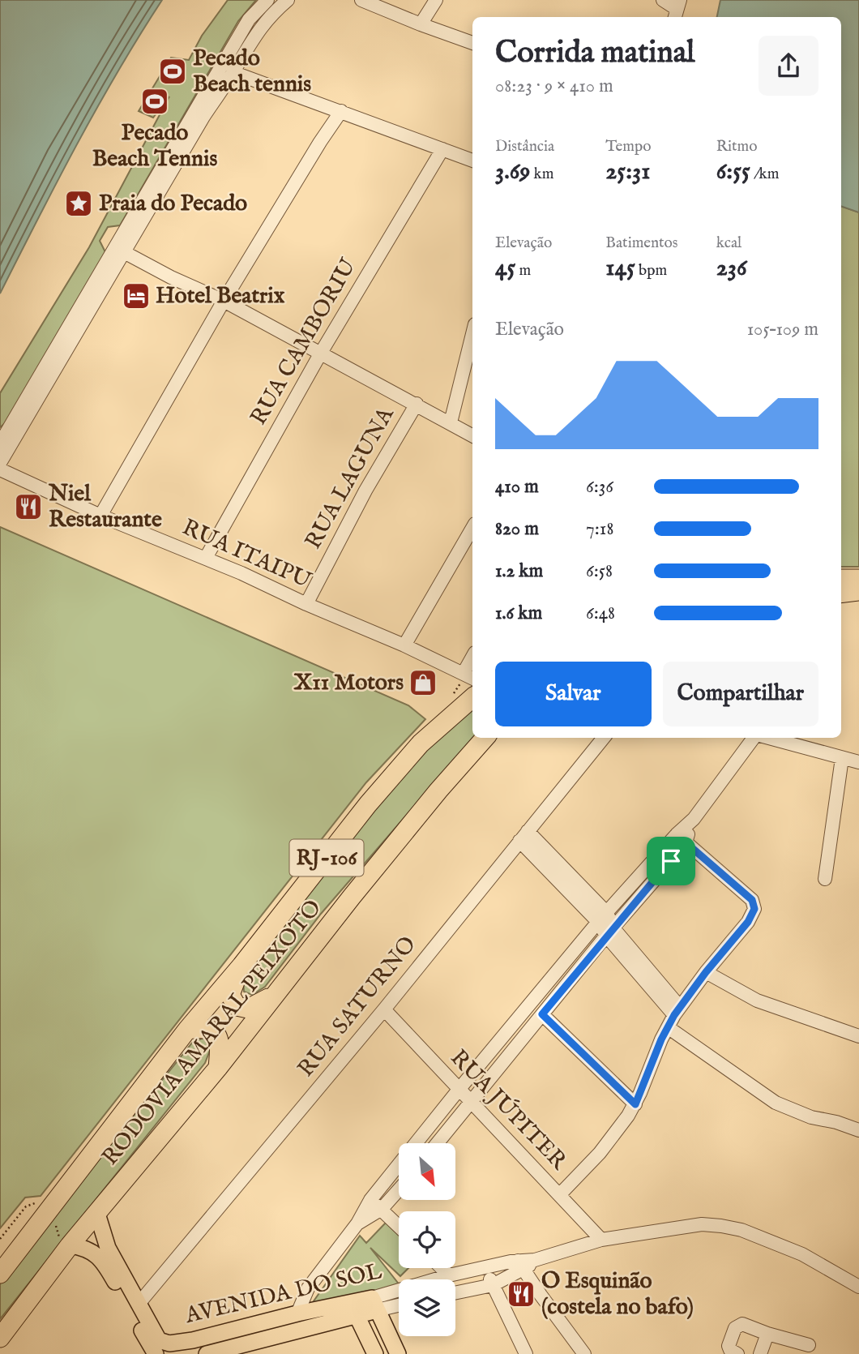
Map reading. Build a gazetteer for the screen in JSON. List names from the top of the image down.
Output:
{
  "streets": {
    "highway": ["RJ-106", "RODOVIA AMARAL PEIXOTO"],
    "main road": ["AVENIDA DO SOL"],
    "street": [
      "RUA CAMBORIU",
      "RUA LAGUNA",
      "RUA ITAIPU",
      "RUA SATURNO",
      "RUA JÚPITER"
    ]
  },
  "crossings": [
    ["RUA CAMBORIU", "RUA ITAIPU"],
    ["RUA LAGUNA", "RUA ITAIPU"],
    ["RUA SATURNO", "RUA JÚPITER"],
    ["RUA JÚPITER", "AVENIDA DO SOL"]
  ],
  "places": {
    "sports": ["Pecado Beach tennis", "Pecado Beach Tennis"],
    "place": ["Praia do Pecado"],
    "hotel": ["Hotel Beatrix"],
    "restaurant": ["Niel Restaurante", "O Esquinão (costela no bafo)"],
    "shop": ["X11 Motors"]
  },
  "north": "bottom right",
  "page": {
    "heading": ["Corrida matinal", "08:23 · 9 × 410 m"],
    "stats": [
      ["Distância", "3.69 km"],
      ["Tempo", "25:31"],
      ["Ritmo", "6:55 /km"],
      ["Elevação", "45 m"],
      ["Batimentos", "145 bpm"],
      ["kcal", "236"]
    ],
    "chart": ["Elevação", "105–109 m"],
    "list": [
      {
        "name": "410 m",
        "note": "6:36"
      },
      {
        "name": "820 m",
        "note": "7:18"
      },
      {
        "name": "1.2 km",
        "note": "6:58"
      },
      {
        "name": "1.6 km",
        "note": "6:48"
      }
    ],
    "buttons": ["Salvar", "Compartilhar"]
  }
}
